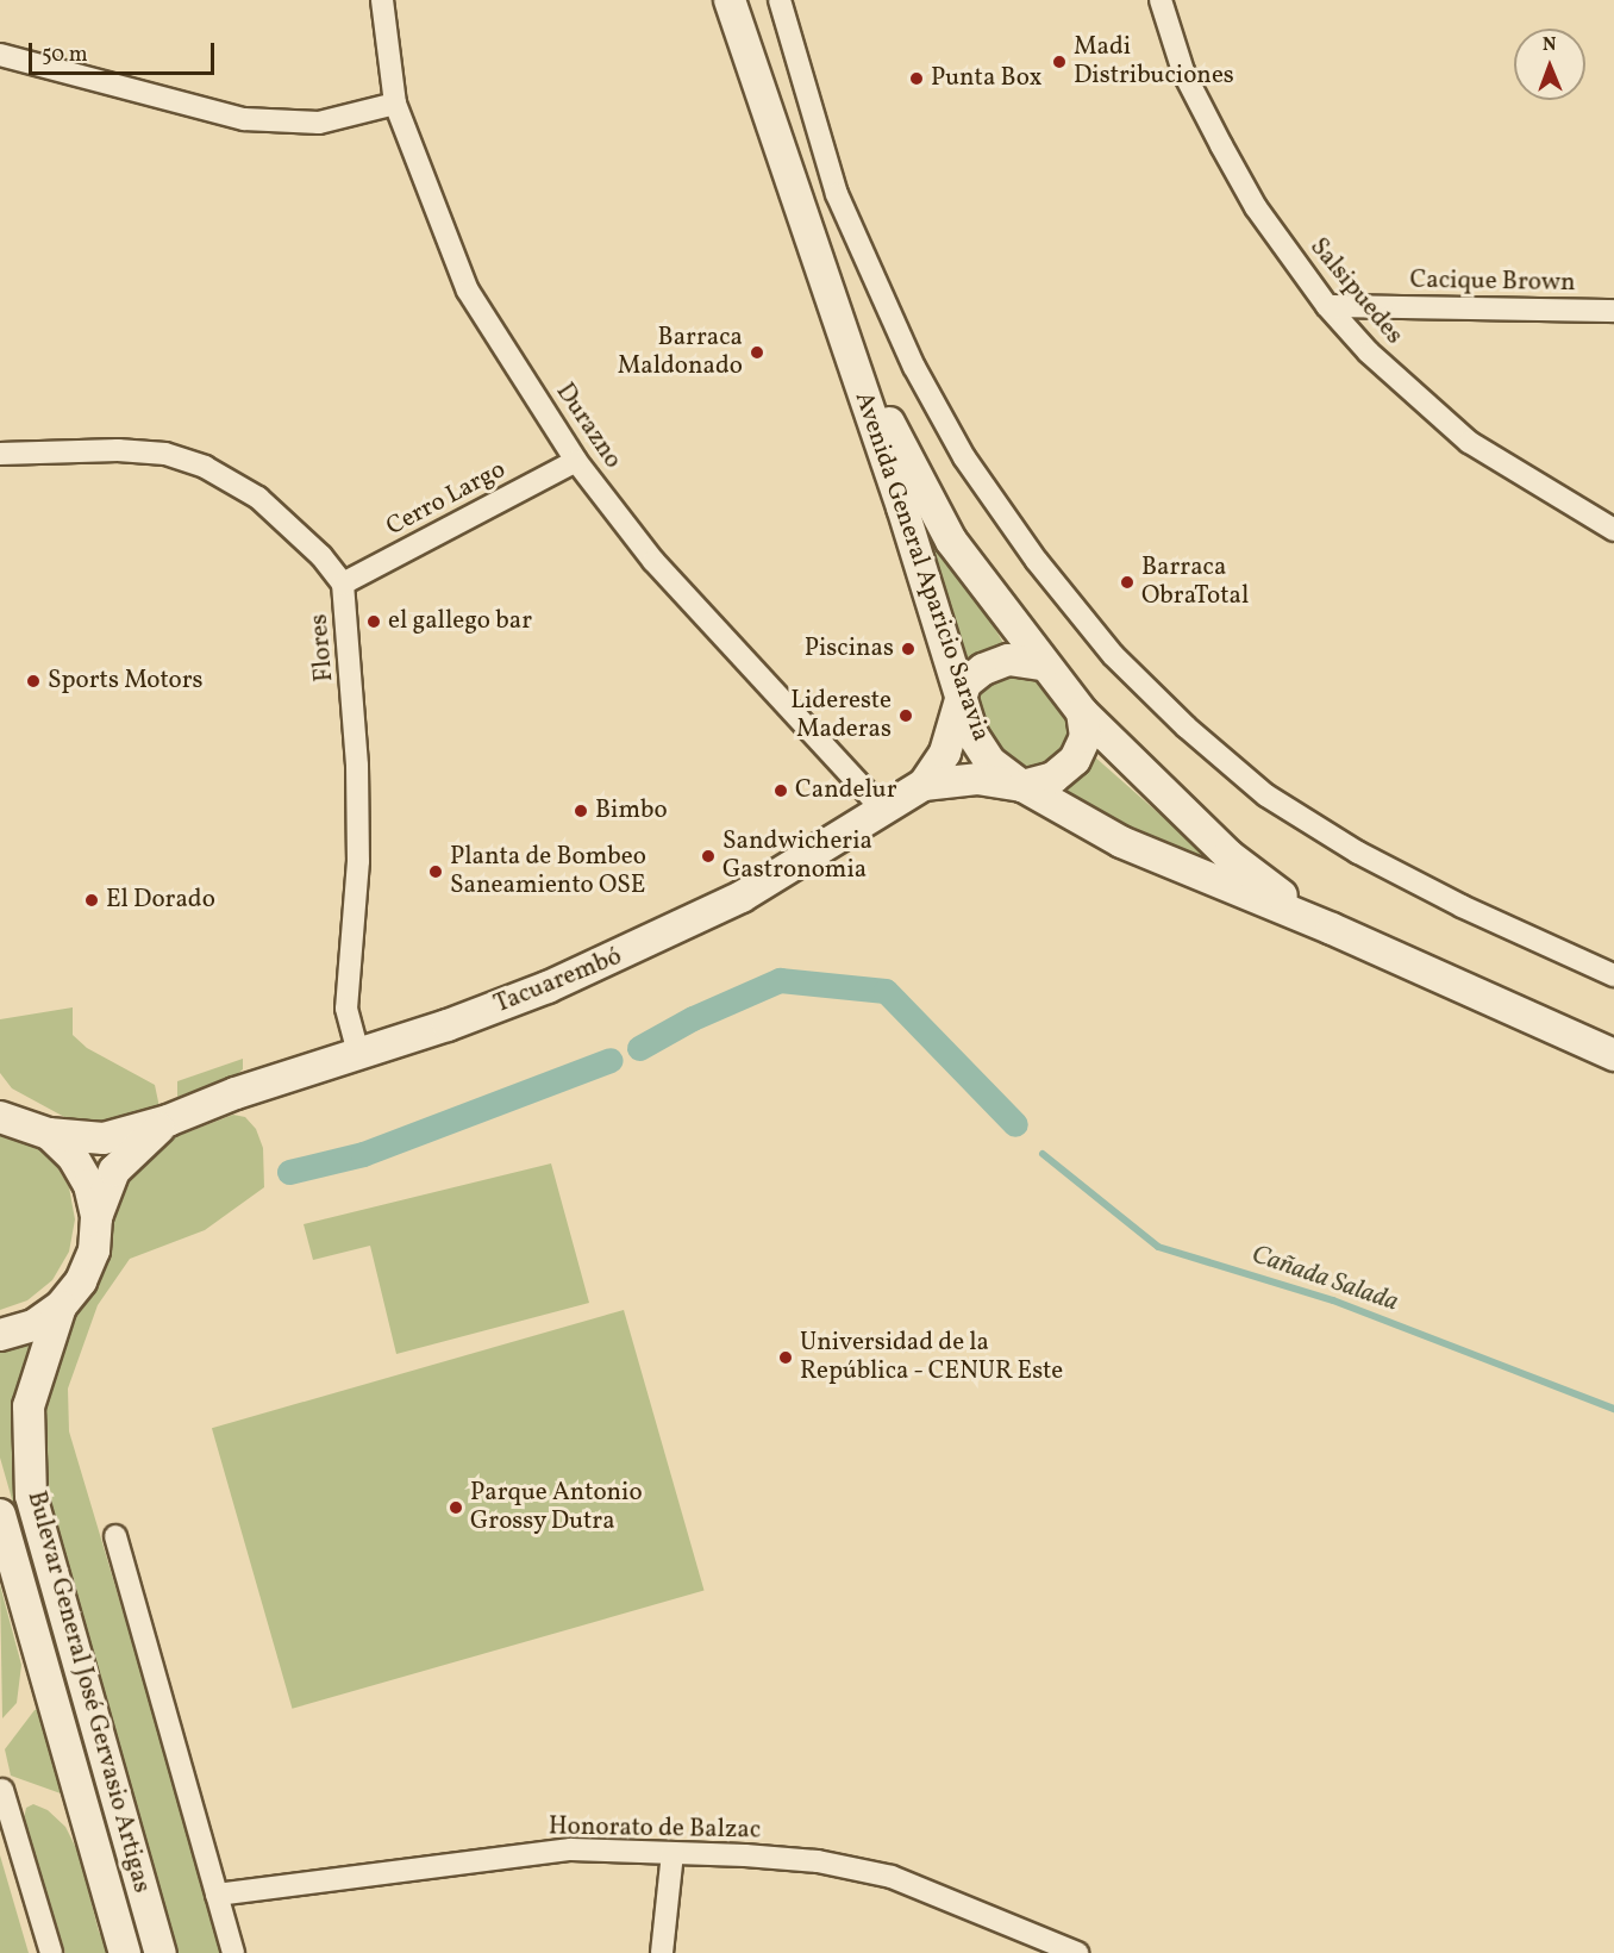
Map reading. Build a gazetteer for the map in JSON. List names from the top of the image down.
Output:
{
  "streets": {
    "street": [
      "Cacique Brown",
      "Salsipuedes",
      "Durazno",
      "Cerro Largo",
      "Avenida General Aparicio Saravia",
      "Flores",
      "Tacuarembó",
      "Bulevar General José Gervasio Artigas",
      "Honorato de Balzac"
    ]
  },
  "crossings": [
    ["Cacique Brown", "Salsipuedes"],
    ["Durazno", "Cerro Largo"],
    ["Durazno", "Tacuarembó"],
    ["Cerro Largo", "Flores"],
    ["Avenida General Aparicio Saravia", "Tacuarembó"],
    ["Flores", "Tacuarembó"]
  ],
  "water": ["Cañada Salada"],
  "places": [
    "Madi Distribuciones",
    "Punta Box",
    "Barraca Maldonado",
    "Barraca ObraTotal",
    "el gallego bar",
    "Piscinas",
    "Sports Motors",
    "Lidereste Maderas",
    "Candelur",
    "Bimbo",
    "Sandwicheria Gastronomia",
    "Planta de Bombeo Saneamiento OSE",
    "El Dorado",
    "Universidad de la República - CENUR Este",
    "Parque Antonio Grossy Dutra"
  ],
  "scale_bar": "50 m",
  "north": "top"
}
